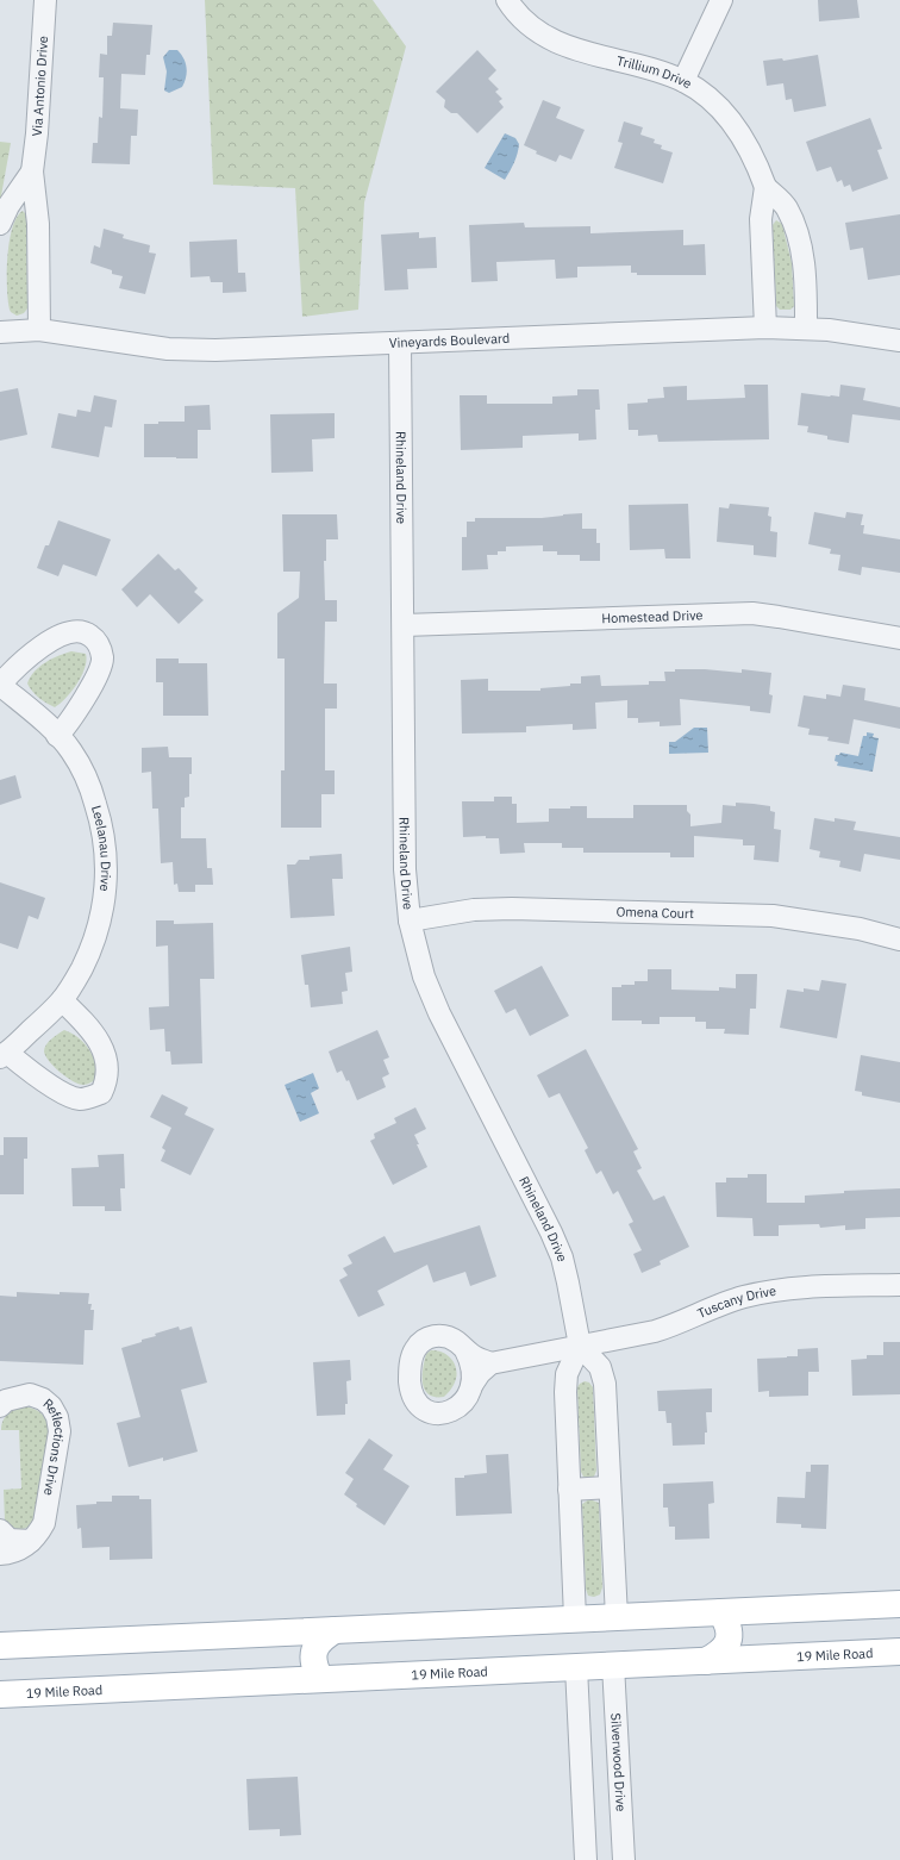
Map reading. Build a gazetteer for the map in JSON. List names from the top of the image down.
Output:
{
  "streets": {
    "main road": ["19 Mile Road"],
    "street": [
      "Trillium Drive",
      "Via Antonio Drive",
      "Vineyards Boulevard",
      "Rhineland Drive",
      "Homestead Drive",
      "Leelanau Drive",
      "Omena Court",
      "Tuscany Drive",
      "Reflections Drive",
      "Silverwood Drive"
    ]
  },
  "crossings": [
    ["Trillium Drive", "Vineyards Boulevard"],
    ["Via Antonio Drive", "Vineyards Boulevard"],
    ["Vineyards Boulevard", "Rhineland Drive"],
    ["Rhineland Drive", "Homestead Drive"],
    ["Rhineland Drive", "Omena Court"],
    ["Rhineland Drive", "Tuscany Drive"],
    ["19 Mile Road", "Silverwood Drive"]
  ]
}
